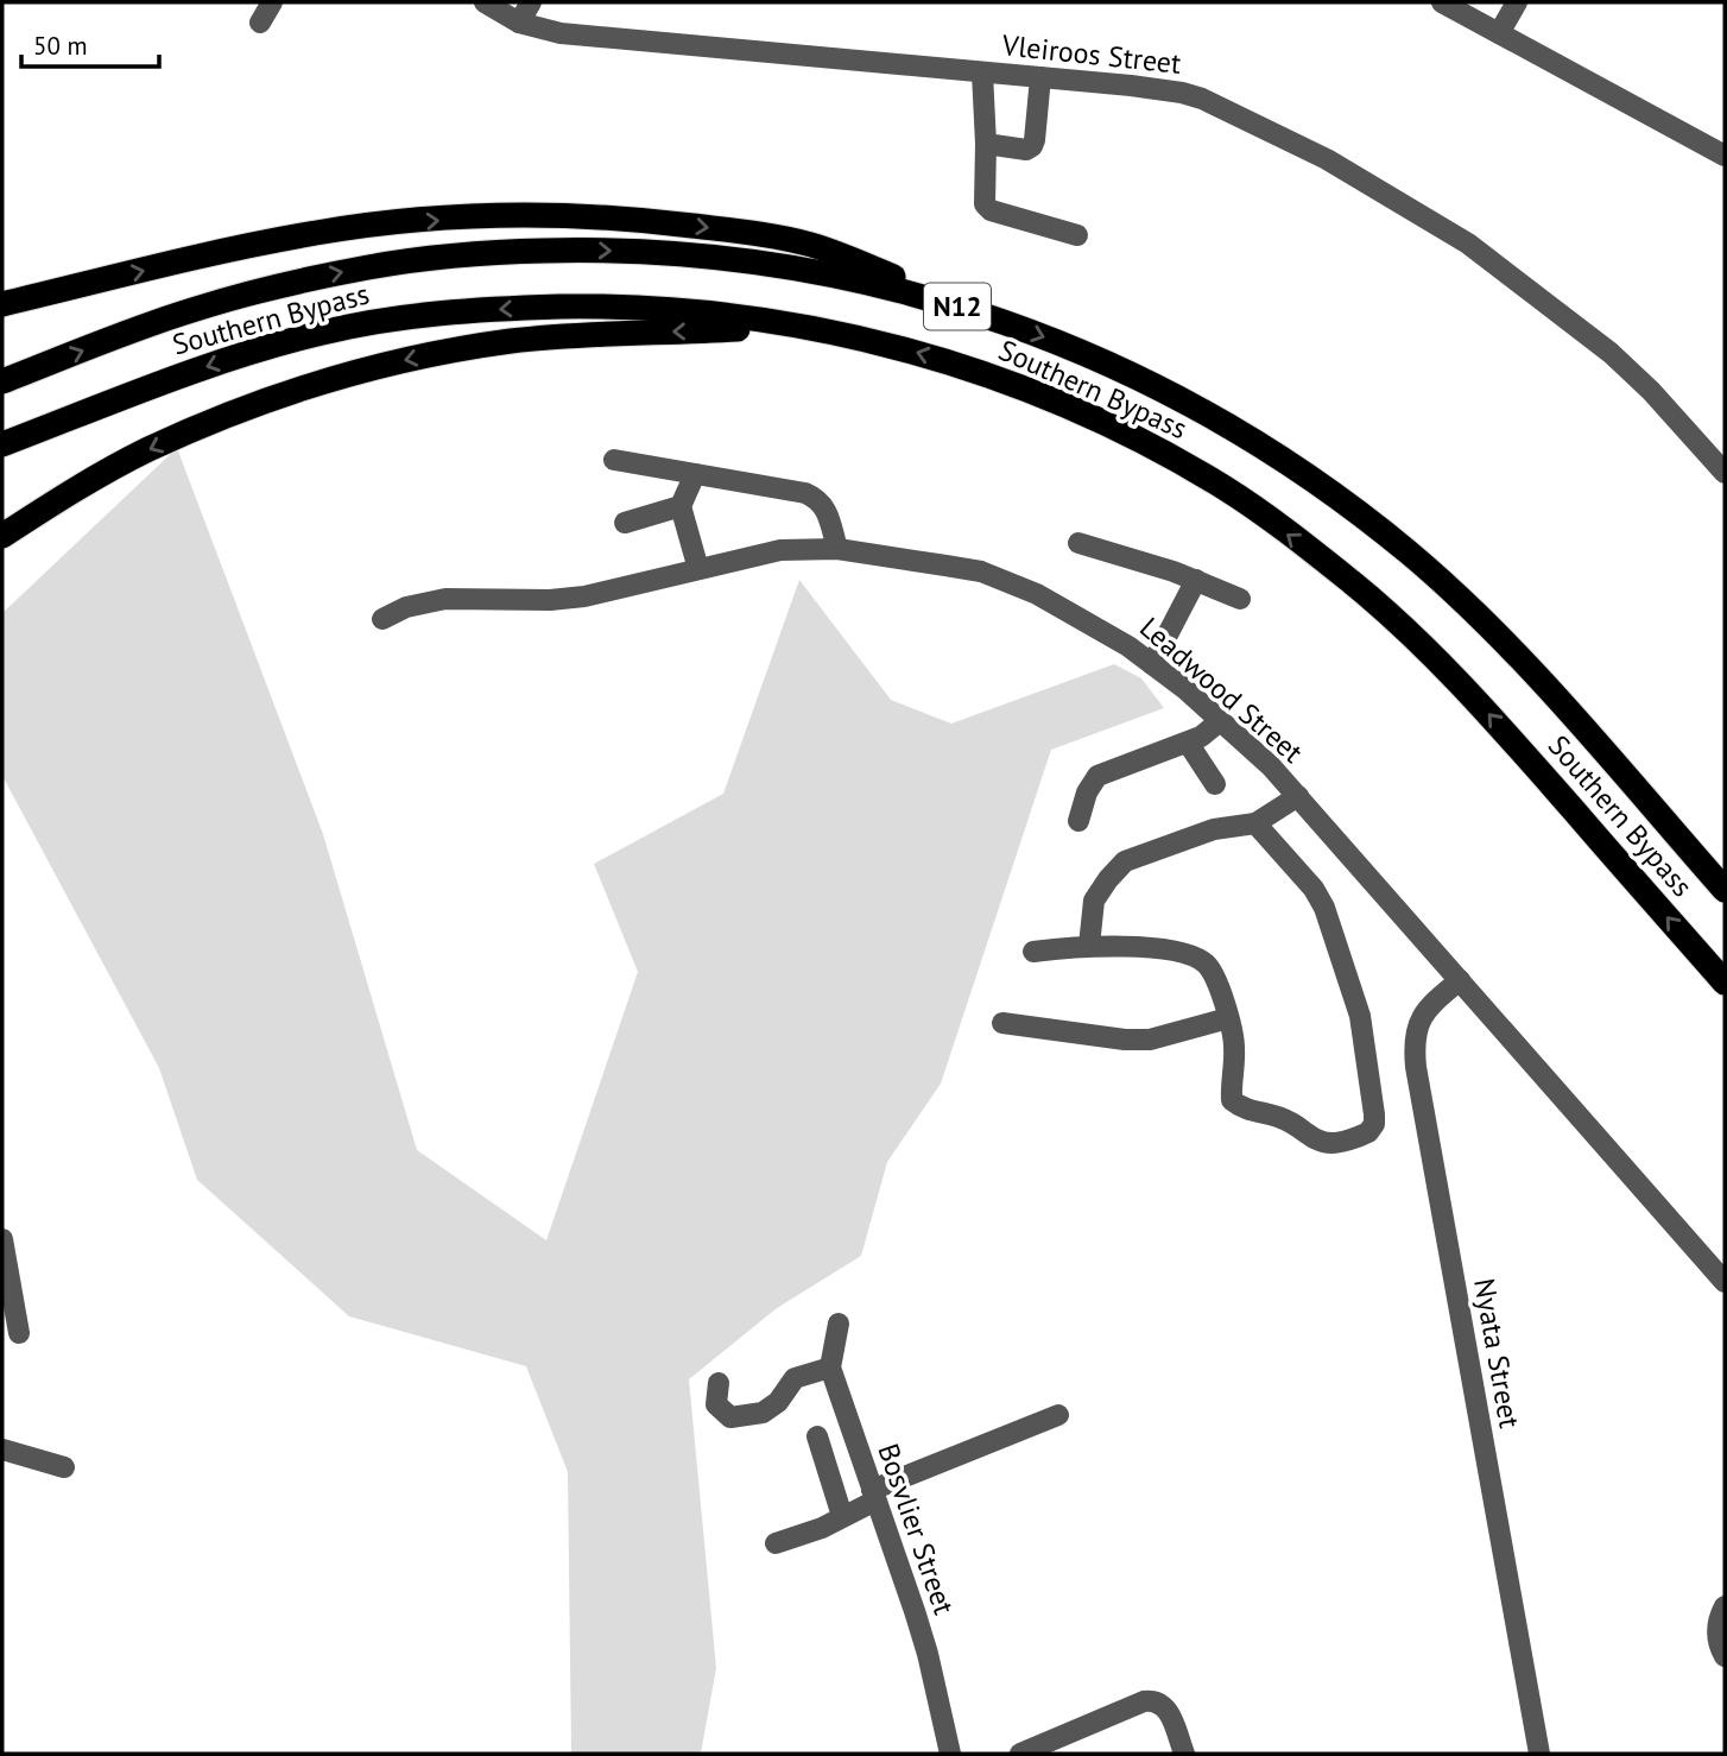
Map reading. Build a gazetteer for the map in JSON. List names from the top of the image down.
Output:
{
  "streets": {
    "highway": ["N12", "Southern Bypass"],
    "street": [
      "Vleiroos Street",
      "Leadwood Street",
      "Nyata Street",
      "Bosvlier Street"
    ]
  },
  "crossings": [
    ["Leadwood Street", "Nyata Street"]
  ],
  "scale_bar": "50 m"
}
